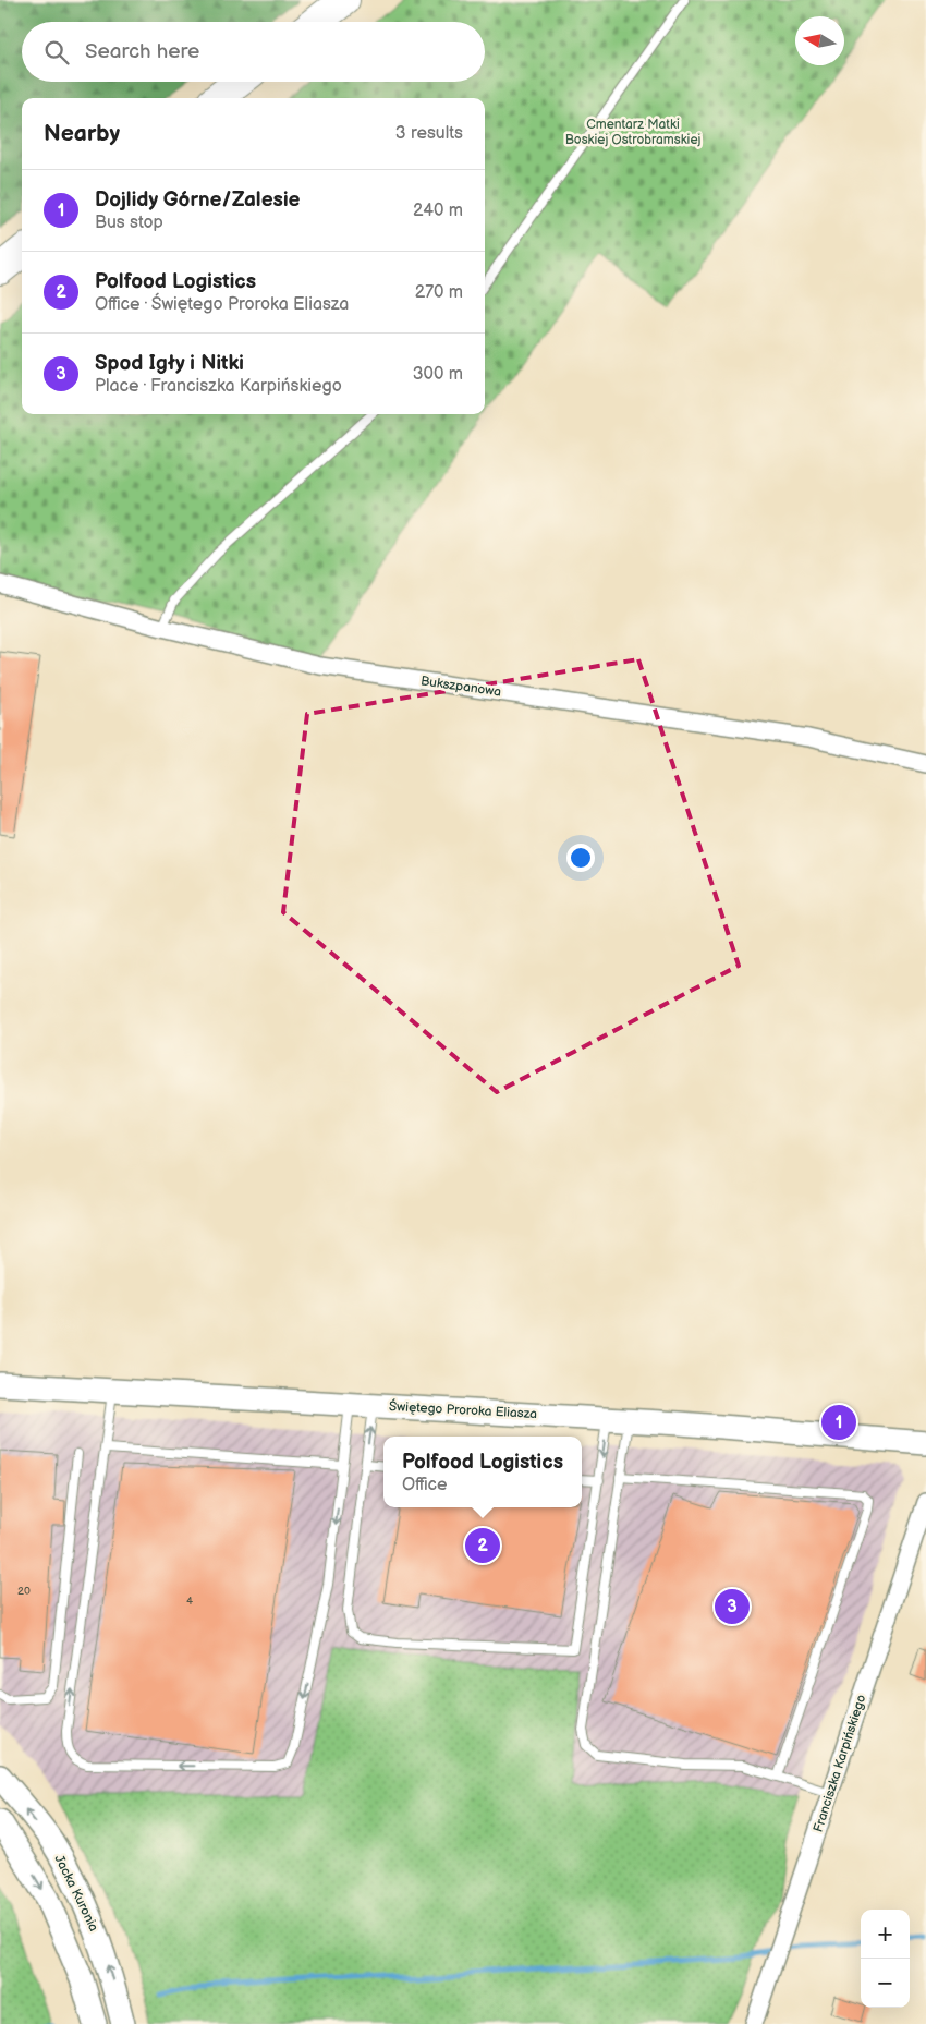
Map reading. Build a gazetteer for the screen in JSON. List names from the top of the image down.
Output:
{
  "streets": {
    "street": [
      "Bukszpanowa",
      "Świętego Proroka Eliasza",
      "Franciszka Karpińskiego",
      "Jacka Kuronia"
    ]
  },
  "parks": ["Cmentarz Matki Boskiej Ostrobramskiej"],
  "house_numbers": ["20", "4"],
  "north": "left",
  "page": {
    "search": "Search here",
    "heading": ["Nearby", "3 results"],
    "list": [
      {
        "mark": "1",
        "name": "Dojlidy Górne/Zalesie",
        "note": "Bus stop",
        "value": "240 m"
      },
      {
        "mark": "2",
        "name": "Polfood Logistics",
        "note": "Office · Świętego Proroka Eliasza",
        "value": "270 m"
      },
      {
        "mark": "3",
        "name": "Spod Igły i Nitki",
        "note": "Place · Franciszka Karpińskiego",
        "value": "300 m"
      }
    ],
    "pins": ["1", "2", "3"],
    "popup": ["Polfood Logistics", "Office"],
    "map_buttons": ["+", "−"]
  }
}
